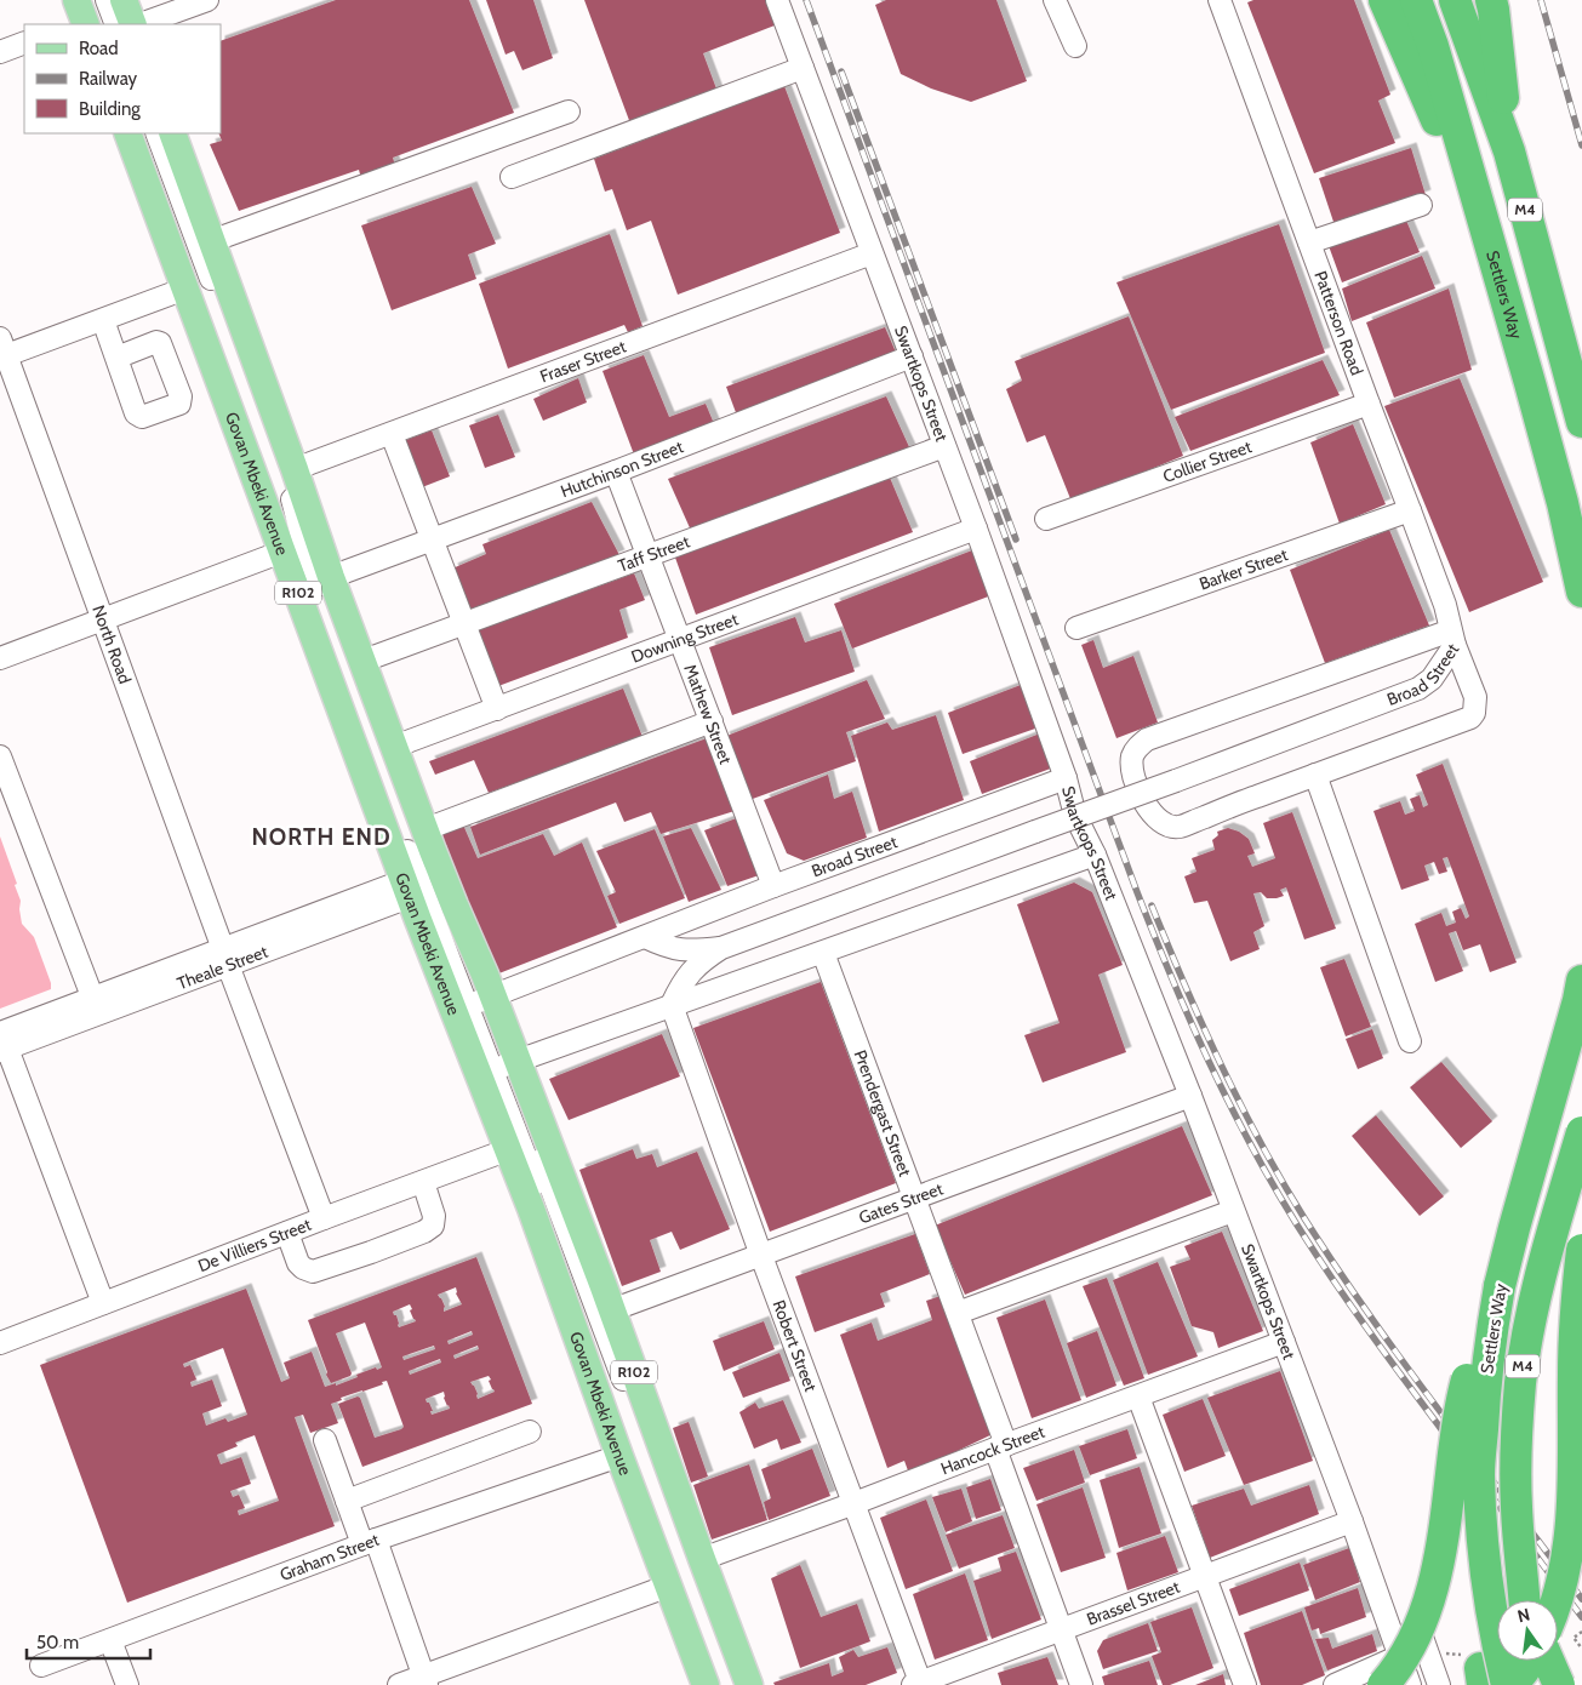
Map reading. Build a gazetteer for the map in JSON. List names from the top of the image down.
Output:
{
  "streets": {
    "highway": ["M4", "Settlers Way"],
    "main road": ["Govan Mbeki Avenue", "R102"],
    "street": [
      "Patterson Road",
      "Fraser Street",
      "Swartkops Street",
      "Collier Street",
      "Hutchinson Street",
      "Taff Street",
      "Barker Street",
      "Downing Street",
      "North Road",
      "Broad Street",
      "Mathew Street",
      "Theale Street",
      "Prendergast Street",
      "Gates Street",
      "De Villiers Street",
      "Robert Street",
      "Hancock Street",
      "Graham Street",
      "Brassel Street"
    ]
  },
  "crossings": [
    ["Patterson Road", "Collier Street"],
    ["Patterson Road", "Barker Street"],
    ["Patterson Road", "Broad Street"],
    ["Fraser Street", "Swartkops Street"],
    ["Fraser Street", "Govan Mbeki Avenue"],
    ["Swartkops Street", "Hutchinson Street"],
    ["Swartkops Street", "Taff Street"],
    ["Swartkops Street", "Downing Street"],
    ["Swartkops Street", "Broad Street"],
    ["Swartkops Street", "Gates Street"],
    ["Swartkops Street", "Hancock Street"],
    ["Swartkops Street", "Brassel Street"],
    ["Hutchinson Street", "Govan Mbeki Avenue"],
    ["Hutchinson Street", "Mathew Street"],
    ["Govan Mbeki Avenue", "Taff Street"],
    ["Govan Mbeki Avenue", "Downing Street"],
    ["Govan Mbeki Avenue", "Broad Street"],
    ["Govan Mbeki Avenue", "Theale Street"],
    ["Govan Mbeki Avenue", "Gates Street"],
    ["Govan Mbeki Avenue", "De Villiers Street"],
    ["Govan Mbeki Avenue", "Hancock Street"],
    ["Govan Mbeki Avenue", "Graham Street"],
    ["Taff Street", "Mathew Street"],
    ["Downing Street", "Mathew Street"],
    ["North Road", "Theale Street"],
    ["North Road", "De Villiers Street"],
    ["Broad Street", "Mathew Street"],
    ["Broad Street", "Robert Street"],
    ["Prendergast Street", "Gates Street"],
    ["Prendergast Street", "Hancock Street"],
    ["Prendergast Street", "Brassel Street"],
    ["Gates Street", "Robert Street"],
    ["Robert Street", "Hancock Street"],
    ["Robert Street", "Brassel Street"]
  ],
  "districts": ["NORTH END"],
  "legend": ["Road", "Railway", "Building"],
  "scale_bar": "50 m",
  "north": "top"
}
